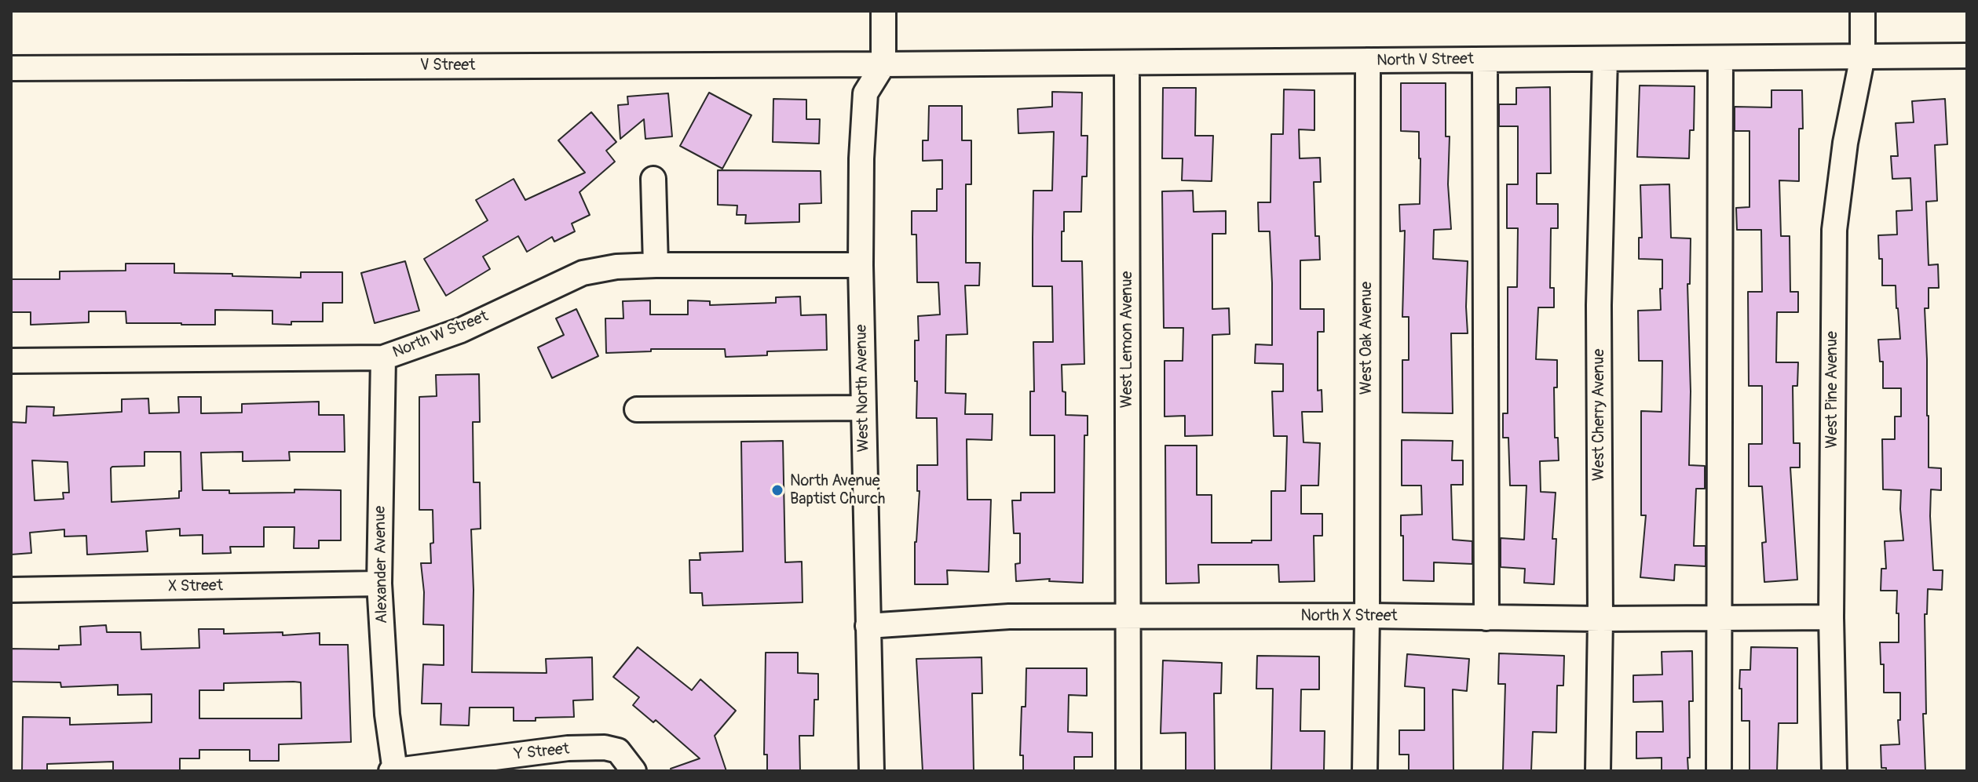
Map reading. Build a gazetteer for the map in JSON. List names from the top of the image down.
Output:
{
  "streets": {
    "street": [
      "North V Street",
      "V Street",
      "North W Street",
      "West Oak Avenue",
      "West Lemon Avenue",
      "West North Avenue",
      "West Pine Avenue",
      "West Cherry Avenue",
      "Alexander Avenue",
      "X Street",
      "North X Street",
      "Y Street"
    ]
  },
  "crossings": [
    ["North V Street", "V Street"],
    ["North V Street", "West Oak Avenue"],
    ["North V Street", "West Lemon Avenue"],
    ["North V Street", "West North Avenue"],
    ["North V Street", "West Pine Avenue"],
    ["North V Street", "West Cherry Avenue"],
    ["V Street", "West North Avenue"],
    ["North W Street", "West North Avenue"],
    ["North W Street", "Alexander Avenue"],
    ["West Oak Avenue", "North X Street"],
    ["West Lemon Avenue", "North X Street"],
    ["West North Avenue", "North X Street"],
    ["West Pine Avenue", "North X Street"],
    ["West Cherry Avenue", "North X Street"],
    ["Alexander Avenue", "X Street"],
    ["Alexander Avenue", "Y Street"]
  ],
  "places": ["North Avenue Baptist Church"]
}
